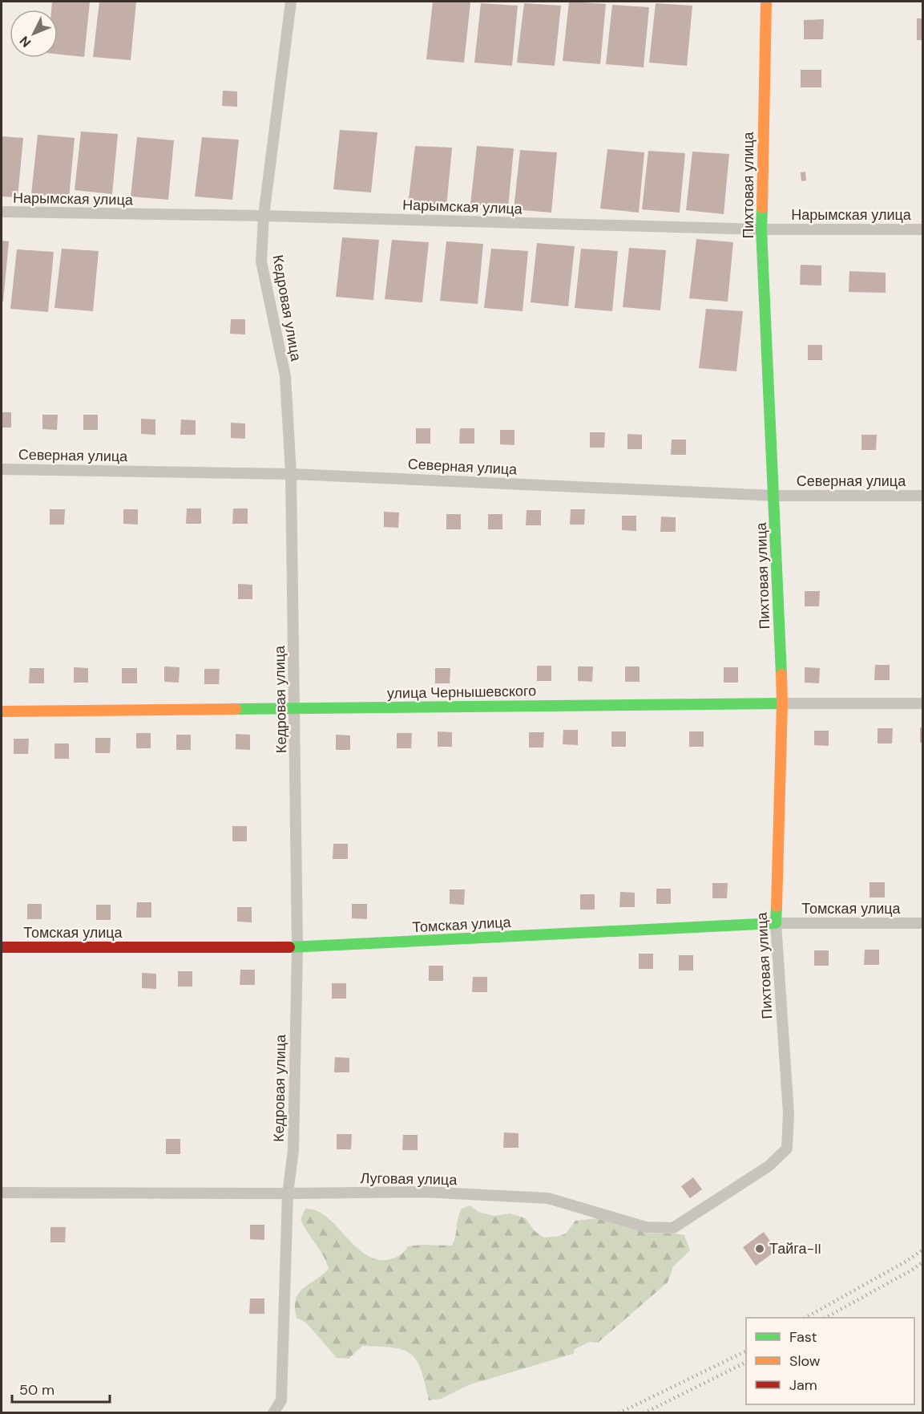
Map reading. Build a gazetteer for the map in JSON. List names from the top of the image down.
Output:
{
  "streets": {
    "street": [
      "Пихтовая улица",
      "Нарымская улица",
      "Кедровая улица",
      "Северная улица",
      "улица Чернышевского",
      "Томская улица",
      "Луговая улица"
    ]
  },
  "crossings": [
    ["Пихтовая улица", "Нарымская улица"],
    ["Пихтовая улица", "Северная улица"],
    ["Пихтовая улица", "улица Чернышевского"],
    ["Пихтовая улица", "Томская улица"],
    ["Пихтовая улица", "Луговая улица"],
    ["Нарымская улица", "Кедровая улица"],
    ["Кедровая улица", "Северная улица"],
    ["Кедровая улица", "улица Чернышевского"],
    ["Кедровая улица", "Томская улица"],
    ["Кедровая улица", "Луговая улица"]
  ],
  "places": ["Тайга-II"],
  "legend": ["Fast", "Slow", "Jam"],
  "scale_bar": "50 m",
  "north": "bottom left"
}
